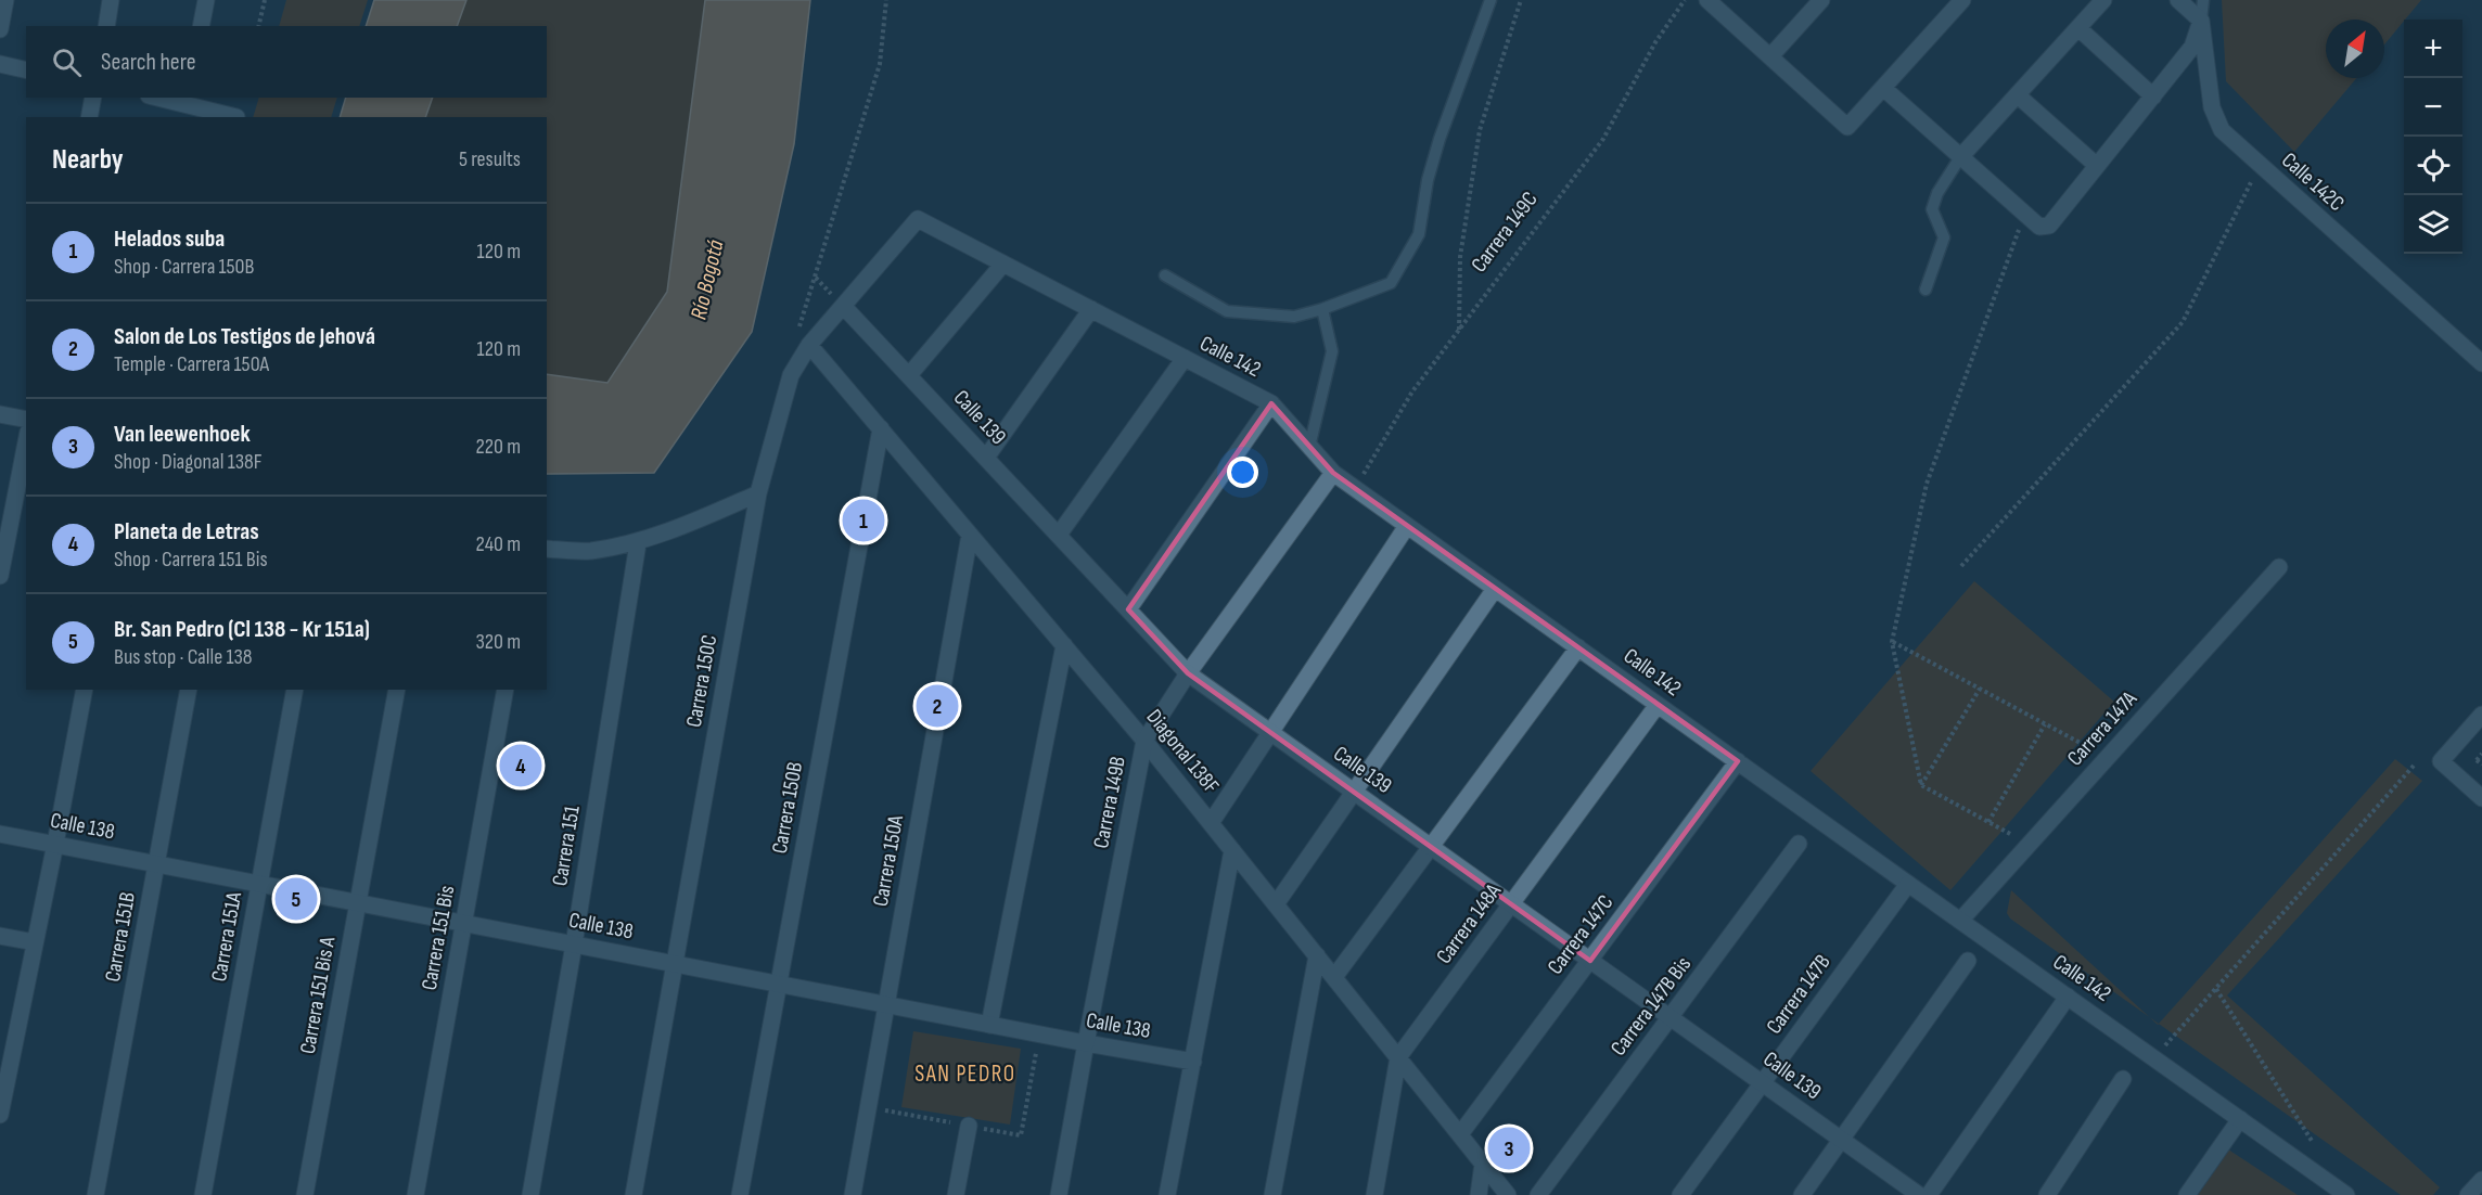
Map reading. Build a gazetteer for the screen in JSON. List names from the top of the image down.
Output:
{
  "streets": {
    "street": [
      "Calle 142C",
      "Calle 142",
      "Calle 139",
      "Carrera 150C",
      "Carrera 147A",
      "Diagonal 138F",
      "Carrera 149B",
      "Carrera 150B",
      "Calle 138",
      "Carrera 151",
      "Carrera 150A",
      "Carrera 148A",
      "Carrera 147C",
      "Carrera 151B",
      "Carrera 151A",
      "Carrera 151 Bis",
      "Carrera 147B",
      "Carrera 151 Bis A",
      "Carrera 147B Bis"
    ],
    "path": ["Carrera 149C"]
  },
  "crossings": [
    ["Carrera 149C", "Calle 142"],
    ["Calle 142", "Carrera 150C"],
    ["Calle 142", "Carrera 147A"],
    ["Calle 142", "Carrera 149B"],
    ["Calle 142", "Carrera 148A"],
    ["Calle 142", "Carrera 147C"],
    ["Calle 142", "Carrera 147B"],
    ["Calle 139", "Carrera 150C"],
    ["Calle 139", "Carrera 149B"],
    ["Calle 139", "Carrera 148A"],
    ["Calle 139", "Carrera 147C"],
    ["Calle 139", "Carrera 147B"],
    ["Calle 139", "Carrera 147B Bis"],
    ["Carrera 150C", "Diagonal 138F"],
    ["Carrera 150C", "Calle 138"],
    ["Diagonal 138F", "Carrera 149B"],
    ["Diagonal 138F", "Carrera 150B"],
    ["Diagonal 138F", "Carrera 150A"],
    ["Diagonal 138F", "Carrera 148A"],
    ["Diagonal 138F", "Carrera 147C"],
    ["Carrera 149B", "Calle 138"],
    ["Carrera 150B", "Calle 138"],
    ["Calle 138", "Carrera 151"],
    ["Calle 138", "Carrera 150A"],
    ["Calle 138", "Carrera 151B"],
    ["Calle 138", "Carrera 151A"],
    ["Calle 138", "Carrera 151 Bis"],
    ["Calle 138", "Carrera 151 Bis A"]
  ],
  "districts": ["SAN PEDRO"],
  "water": ["Río Bogotá"],
  "north": "top right",
  "page": {
    "map_buttons": ["+", "−"],
    "search": "Search here",
    "heading": ["Nearby", "5 results"],
    "list": [
      {
        "mark": "1",
        "name": "Helados suba",
        "note": "Shop · Carrera 150B",
        "value": "120 m"
      },
      {
        "mark": "2",
        "name": "Salon de Los Testigos de Jehová",
        "note": "Temple · Carrera 150A",
        "value": "120 m"
      },
      {
        "mark": "3",
        "name": "Van leewenhoek",
        "note": "Shop · Diagonal 138F",
        "value": "220 m"
      },
      {
        "mark": "4",
        "name": "Planeta de Letras",
        "note": "Shop · Carrera 151 Bis",
        "value": "240 m"
      },
      {
        "mark": "5",
        "name": "Br. San Pedro (Cl 138 - Kr 151a)",
        "note": "Bus stop · Calle 138",
        "value": "320 m"
      }
    ],
    "pins": [
      "1",
      "2",
      "4",
      "5",
      "3"
    ]
  }
}
